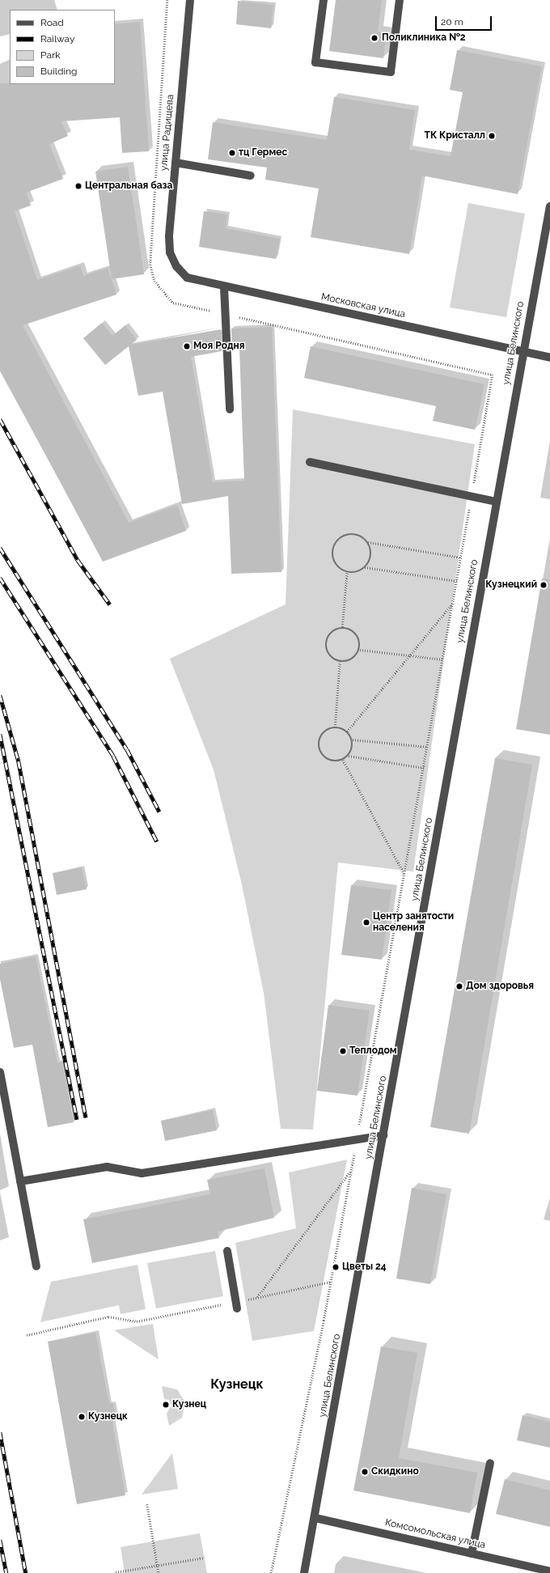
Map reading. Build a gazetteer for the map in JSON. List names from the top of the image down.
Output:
{
  "streets": {
    "street": [
      "улица Радищева",
      "Московская улица",
      "улица Белинского",
      "Комсомольская улица"
    ]
  },
  "crossings": [
    ["улица Радищева", "Московская улица"],
    ["Московская улица", "улица Белинского"],
    ["улица Белинского", "Комсомольская улица"]
  ],
  "districts": ["Кузнецк"],
  "places": [
    "Поликлиника №2",
    "ТК Кристалл",
    "тц Гермес",
    "Центральная база",
    "Моя Родня",
    "Кузнецкий",
    "Центр занятости населения",
    "Дом здоровья",
    "Теплодом",
    "Цветы 24",
    "Кузнец",
    "Кузнецк",
    "Скидкино"
  ],
  "legend": [
    "Road",
    "Railway",
    "Park",
    "Building"
  ],
  "scale_bar": "20 m"
}
